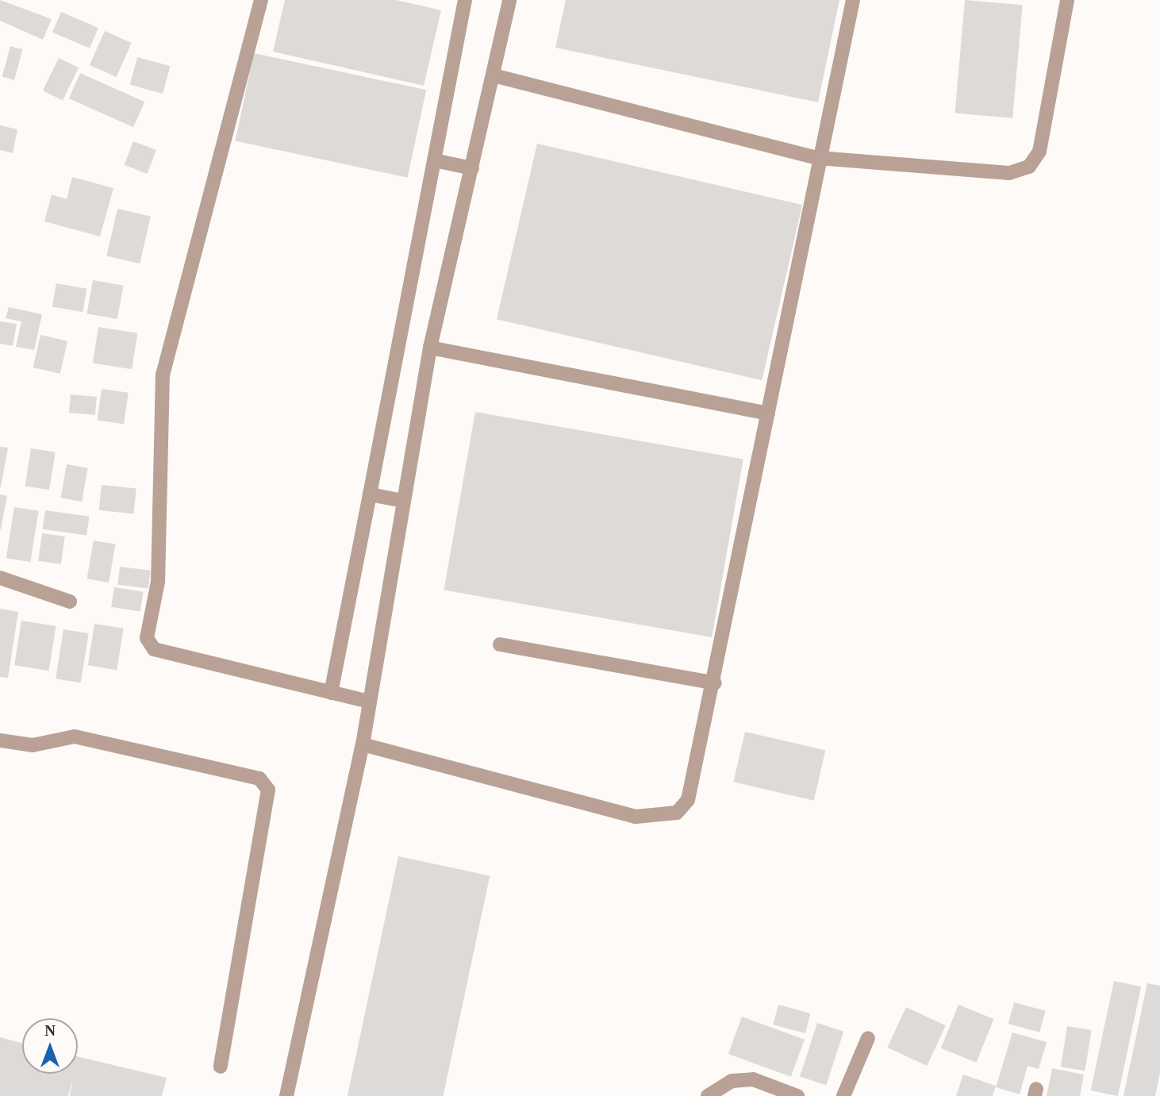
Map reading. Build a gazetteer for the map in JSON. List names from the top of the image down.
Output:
{
  "north": "top"
}
